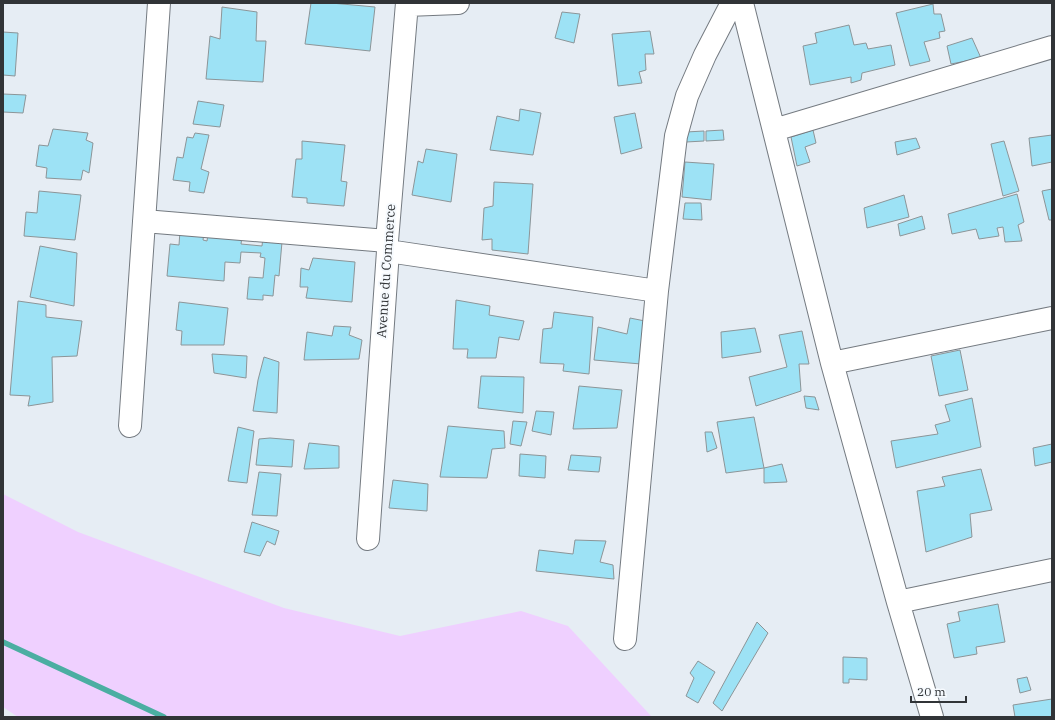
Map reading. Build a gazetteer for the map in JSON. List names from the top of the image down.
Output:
{
  "streets": {
    "street": ["Avenue du Commerce"]
  },
  "scale_bar": "20 m"
}
